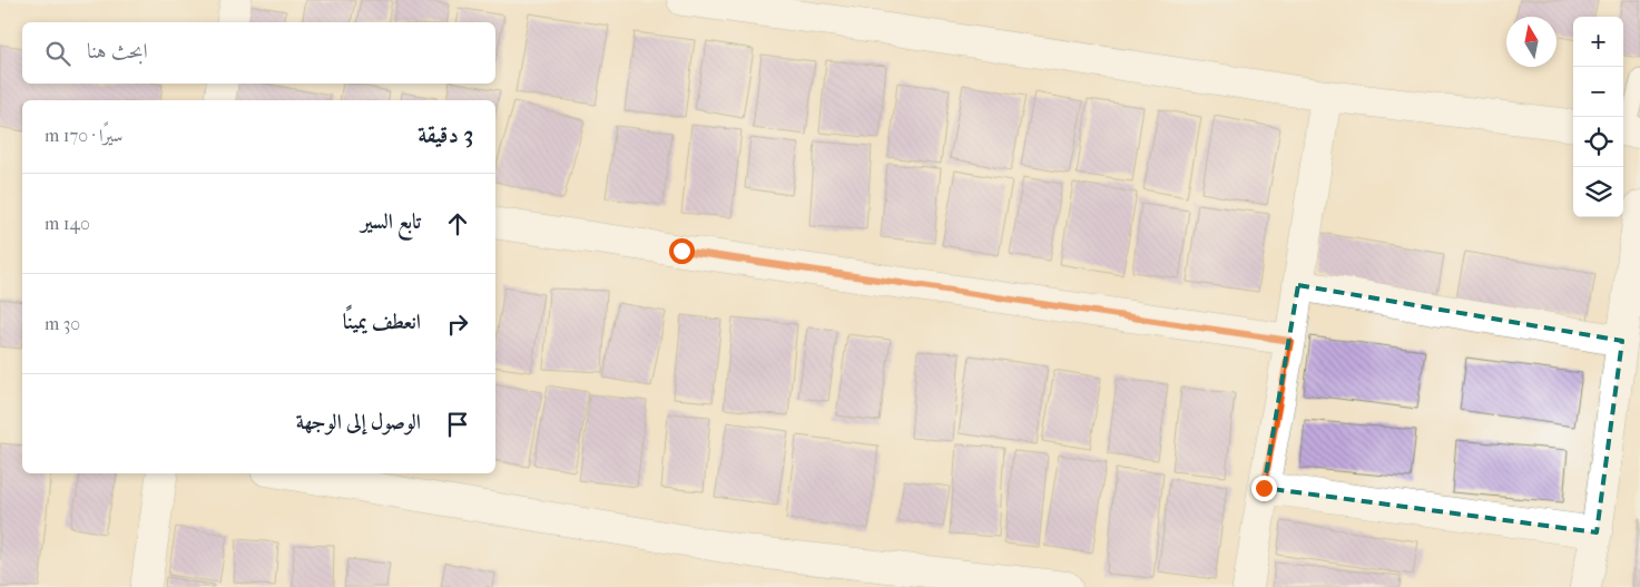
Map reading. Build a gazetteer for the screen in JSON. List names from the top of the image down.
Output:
{
  "north": "top",
  "page": {
    "map_buttons": ["+", "−"],
    "search": "ابحث هنا",
    "heading": ["3 دقيقة", "سيرًا · 170 m"],
    "list": [
      ["تابع السير", "140 m"],
      ["انعطف يمينًا", "30 m"],
      "الوصول إلى الوجهة"
    ]
  }
}
